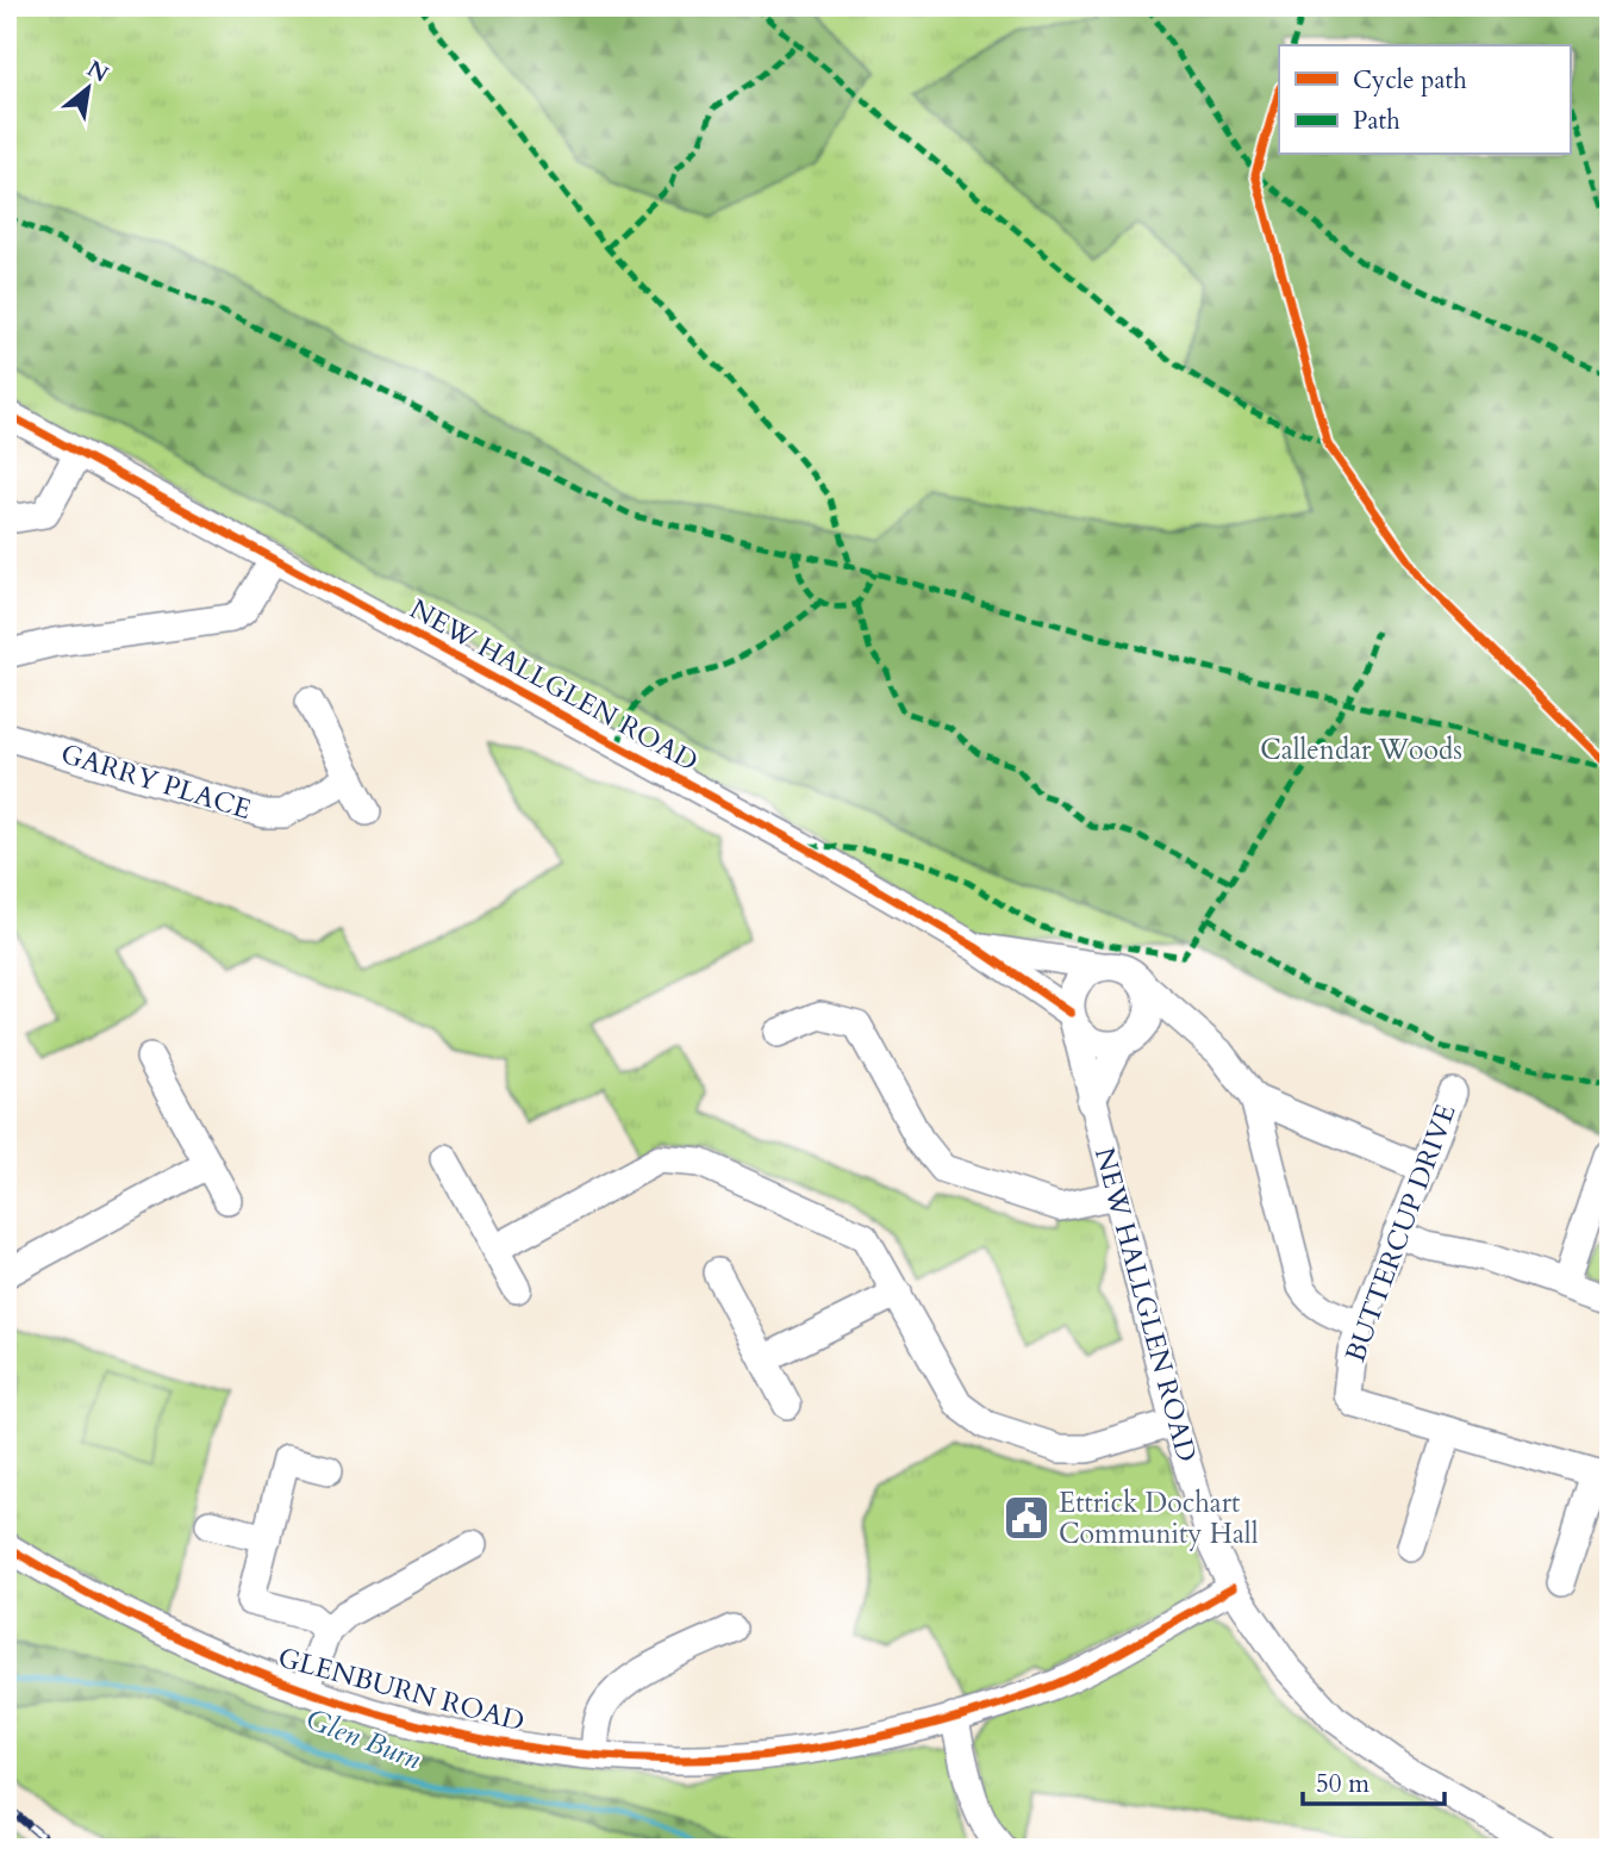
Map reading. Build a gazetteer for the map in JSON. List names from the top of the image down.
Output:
{
  "streets": {
    "street": [
      "NEW HALLGLEN ROAD",
      "GARRY PLACE",
      "BUTTERCUP DRIVE",
      "GLENBURN ROAD"
    ]
  },
  "crossings": [
    ["NEW HALLGLEN ROAD", "GLENBURN ROAD"]
  ],
  "water": ["Glen Burn"],
  "parks": ["Callendar Woods"],
  "places": {
    "public building": ["Ettrick Dochart Community Hall"]
  },
  "legend": ["Cycle path", "Path"],
  "scale_bar": "50 m",
  "north": "top right"
}
